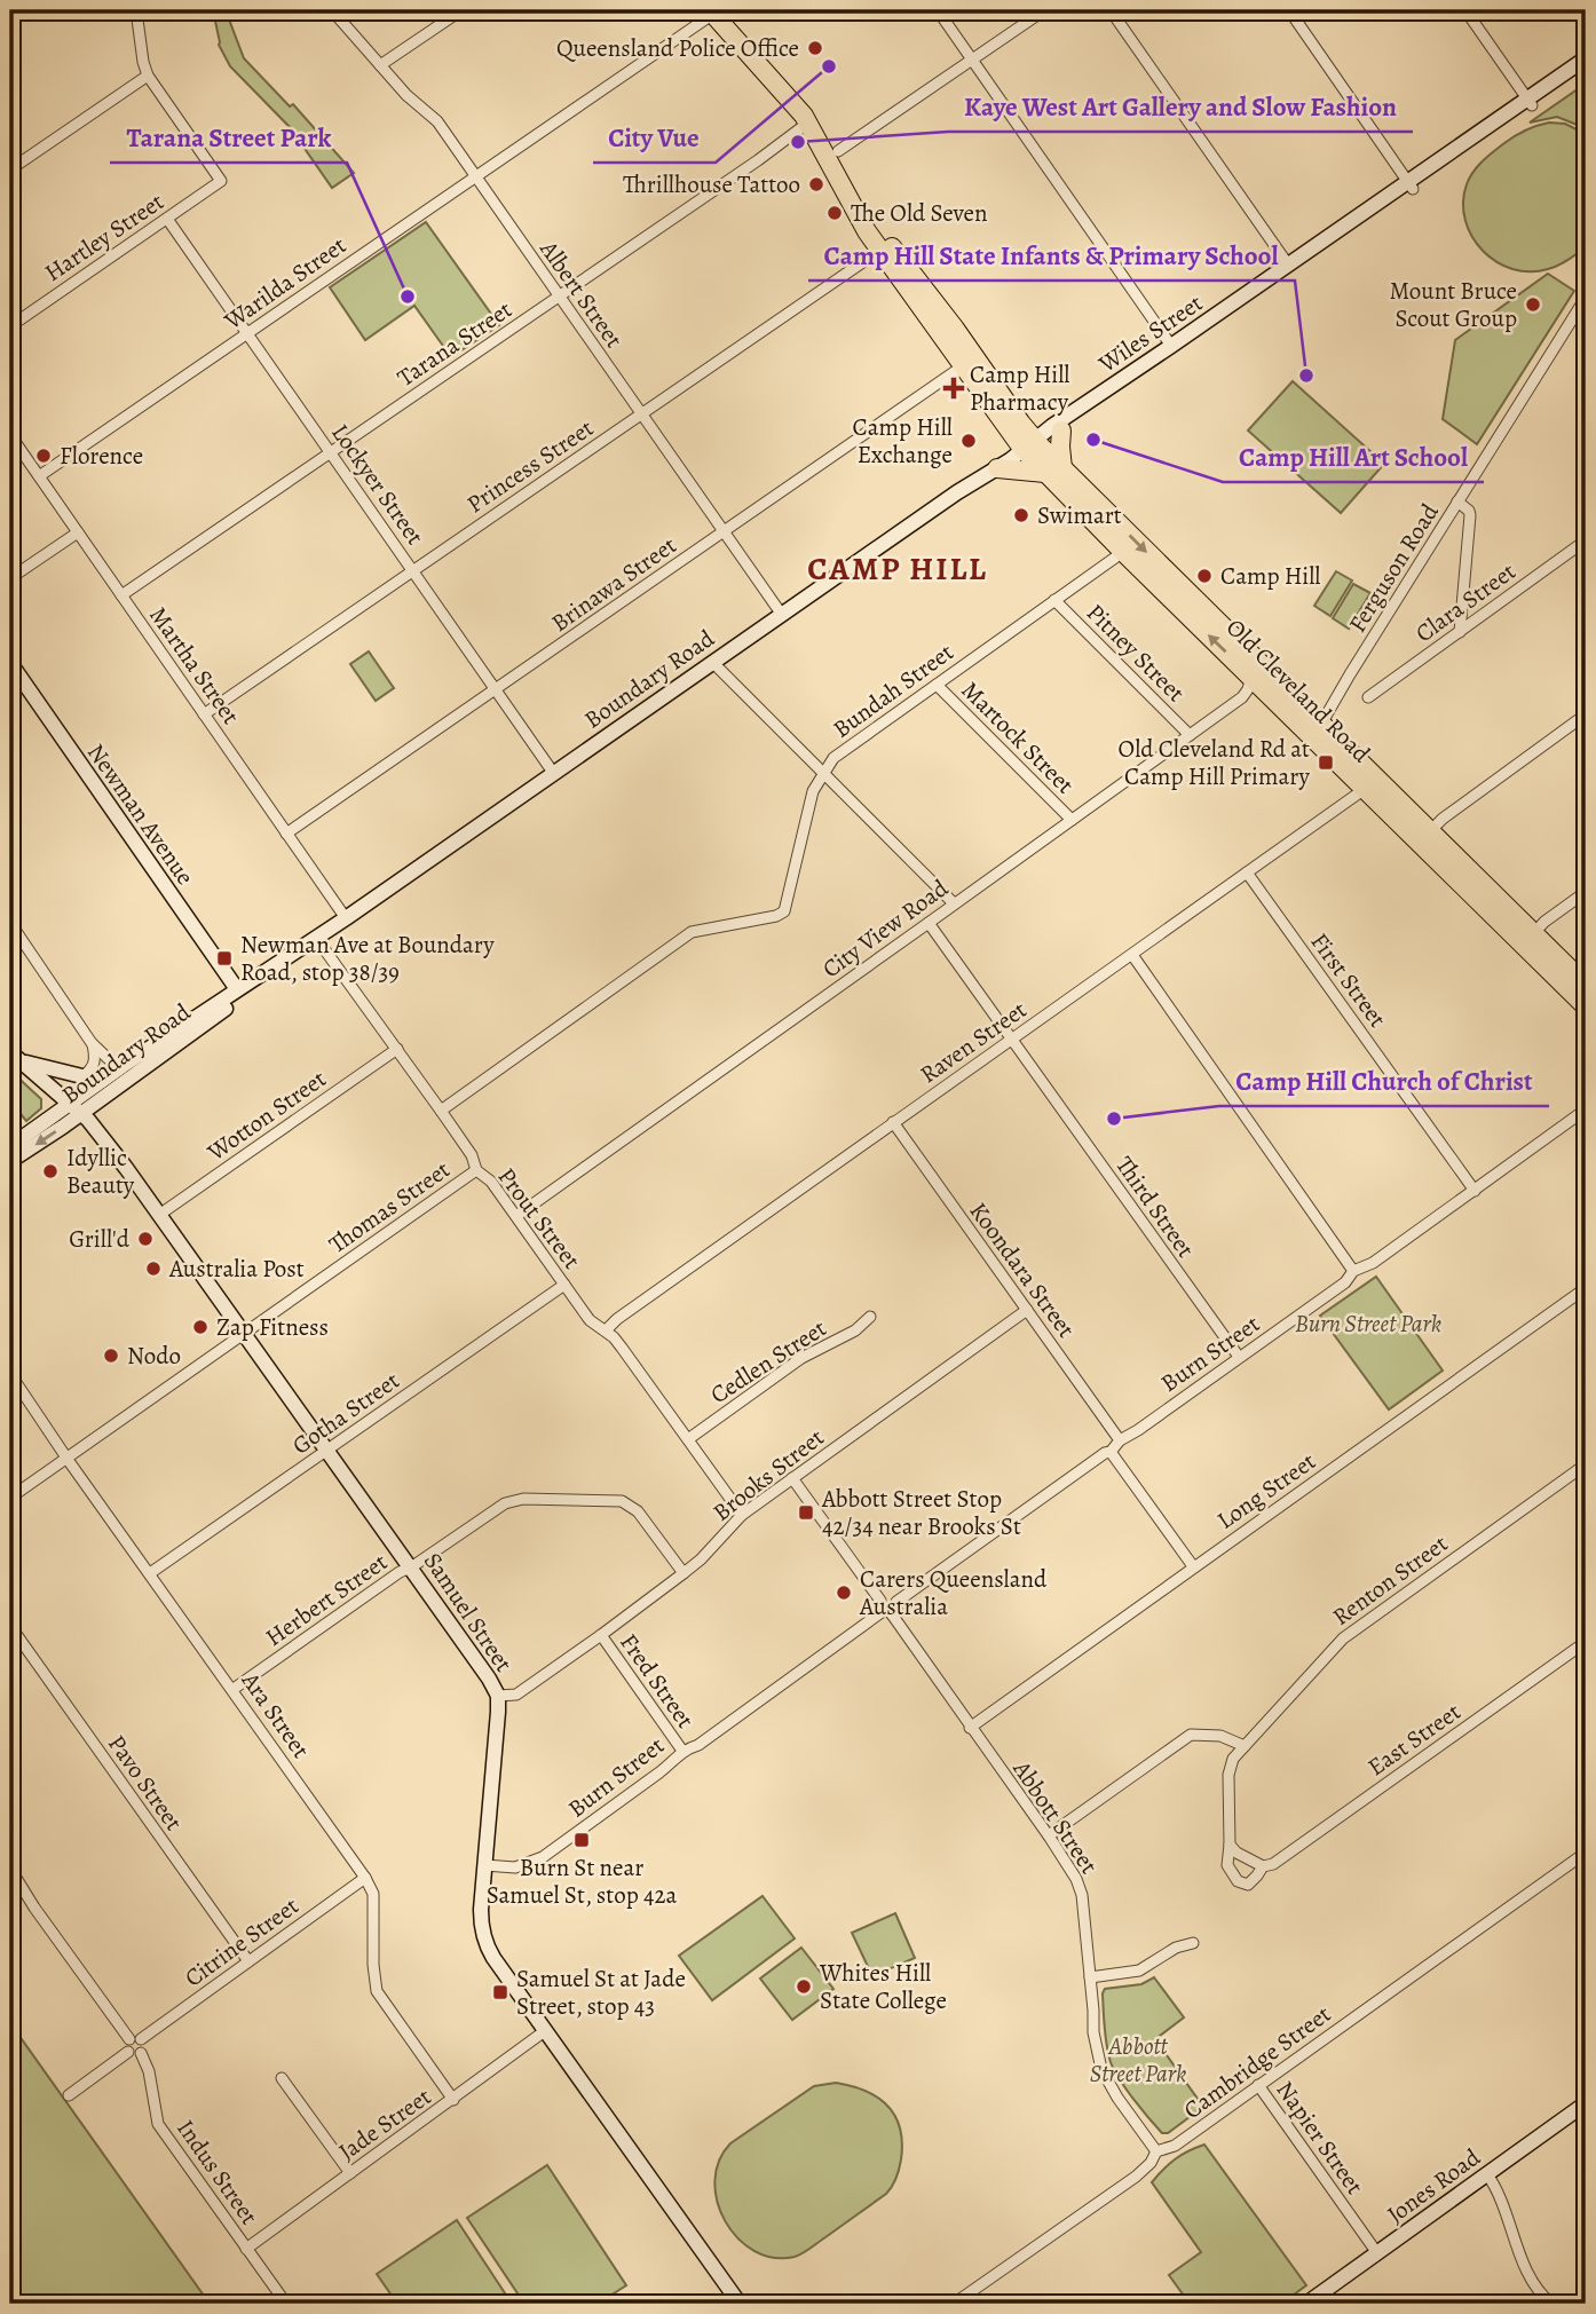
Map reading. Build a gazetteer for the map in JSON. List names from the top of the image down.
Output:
{
  "streets": {
    "highway": ["Old Cleveland Road"],
    "main road": [
      "Wiles Street",
      "Boundary Road",
      "Newman Avenue",
      "Samuel Street",
      "Jones Road"
    ],
    "street": [
      "Hartley Street",
      "Warilda Street",
      "Albert Street",
      "Tarana Street",
      "Princess Street",
      "Lockyer Street",
      "Ferguson Road",
      "Brinawa Street",
      "Clara Street",
      "Pitney Street",
      "Martha Street",
      "Bundah Street",
      "Martock Street",
      "City View Road",
      "First Street",
      "Raven Street",
      "Wotton Street",
      "Thomas Street",
      "Third Street",
      "Prout Street",
      "Koondara Street",
      "Burn Street",
      "Cedlen Street",
      "Gotha Street",
      "Brooks Street",
      "Long Street",
      "Renton Street",
      "Herbert Street",
      "Fred Street",
      "Ara Street",
      "East Street",
      "Pavo Street",
      "Abbott Street",
      "Citrine Street",
      "Cambridge Street",
      "Jade Street",
      "Napier Street",
      "Indus Street"
    ]
  },
  "crossings": [
    ["Hartley Street", "Lockyer Street"],
    ["Warilda Street", "Albert Street"],
    ["Warilda Street", "Lockyer Street"],
    ["Warilda Street", "Martha Street"],
    ["Warilda Street", "Old Cleveland Road"],
    ["Albert Street", "Tarana Street"],
    ["Albert Street", "Princess Street"],
    ["Albert Street", "Brinawa Street"],
    ["Albert Street", "Boundary Road"],
    ["Wiles Street", "Boundary Road"],
    ["Wiles Street", "Old Cleveland Road"],
    ["Tarana Street", "Lockyer Street"],
    ["Tarana Street", "Martha Street"],
    ["Tarana Street", "Old Cleveland Road"],
    ["Princess Street", "Lockyer Street"],
    ["Princess Street", "Martha Street"],
    ["Princess Street", "Old Cleveland Road"],
    ["Lockyer Street", "Brinawa Street"],
    ["Lockyer Street", "Boundary Road"],
    ["Ferguson Road", "Old Cleveland Road"],
    ["Brinawa Street", "Martha Street"],
    ["Brinawa Street", "Old Cleveland Road"],
    ["Pitney Street", "Bundah Street"],
    ["Pitney Street", "City View Road"],
    ["Martha Street", "Boundary Road"],
    ["Boundary Road", "Old Cleveland Road"],
    ["Boundary Road", "Newman Avenue"],
    ["Boundary Road", "Prout Street"],
    ["Boundary Road", "Samuel Street"],
    ["Bundah Street", "Old Cleveland Road"],
    ["Bundah Street", "Martock Street"],
    ["Bundah Street", "Prout Street"],
    ["Old Cleveland Road", "City View Road"],
    ["Old Cleveland Road", "Raven Street"],
    ["Martock Street", "City View Road"],
    ["City View Road", "Third Street"],
    ["City View Road", "Prout Street"],
    ["First Street", "Raven Street"],
    ["First Street", "Burn Street"],
    ["Raven Street", "Third Street"],
    ["Raven Street", "Prout Street"],
    ["Raven Street", "Koondara Street"],
    ["Wotton Street", "Prout Street"],
    ["Wotton Street", "Samuel Street"],
    ["Thomas Street", "Prout Street"],
    ["Thomas Street", "Samuel Street"],
    ["Thomas Street", "Ara Street"],
    ["Third Street", "Burn Street"],
    ["Prout Street", "Cedlen Street"],
    ["Prout Street", "Gotha Street"],
    ["Prout Street", "Brooks Street"],
    ["Koondara Street", "Burn Street"],
    ["Koondara Street", "Brooks Street"],
    ["Burn Street", "Samuel Street"],
    ["Burn Street", "Fred Street"],
    ["Burn Street", "Abbott Street"],
    ["Gotha Street", "Samuel Street"],
    ["Gotha Street", "Ara Street"],
    ["Brooks Street", "Herbert Street"],
    ["Brooks Street", "Samuel Street"],
    ["Brooks Street", "Fred Street"],
    ["Brooks Street", "Abbott Street"],
    ["Long Street", "Abbott Street"],
    ["Renton Street", "East Street"],
    ["Herbert Street", "Samuel Street"],
    ["Herbert Street", "Ara Street"],
    ["Samuel Street", "Jade Street"],
    ["Ara Street", "Citrine Street"],
    ["Ara Street", "Jade Street"],
    ["Pavo Street", "Citrine Street"],
    ["Abbott Street", "Cambridge Street"],
    ["Citrine Street", "Indus Street"],
    ["Cambridge Street", "Napier Street"],
    ["Jade Street", "Indus Street"],
    ["Napier Street", "Jones Road"]
  ],
  "districts": ["CAMP HILL"],
  "parks": ["Burn Street Park", "Abbott Street Park"],
  "places": {
    "other": [
      "Queensland Police Office",
      "City Vue",
      "Kaye West Art Gallery and Slow Fashion",
      "Thrillhouse Tattoo",
      "The Old Seven",
      "Tarana Street Park",
      "Mount Bruce Scout Group",
      "Camp Hill State Infants & Primary School",
      "Camp Hill Art School",
      "Camp Hill Exchange",
      "Florence",
      "Swimart",
      "Camp Hill",
      "Camp Hill Church of Christ",
      "Idyllic Beauty",
      "Grill'd",
      "Australia Post",
      "Zap Fitness",
      "Nodo",
      "Carers Queensland Australia",
      "Whites Hill State College"
    ],
    "health": ["Camp Hill Pharmacy"],
    "transit": [
      "Old Cleveland Rd at Camp Hill Primary",
      "Newman Ave at Boundary Road, stop 38/39",
      "Abbott Street Stop 42/34 near Brooks St",
      "Burn St near Samuel St, stop 42a",
      "Samuel St at Jade Street, stop 43"
    ]
  }
}
